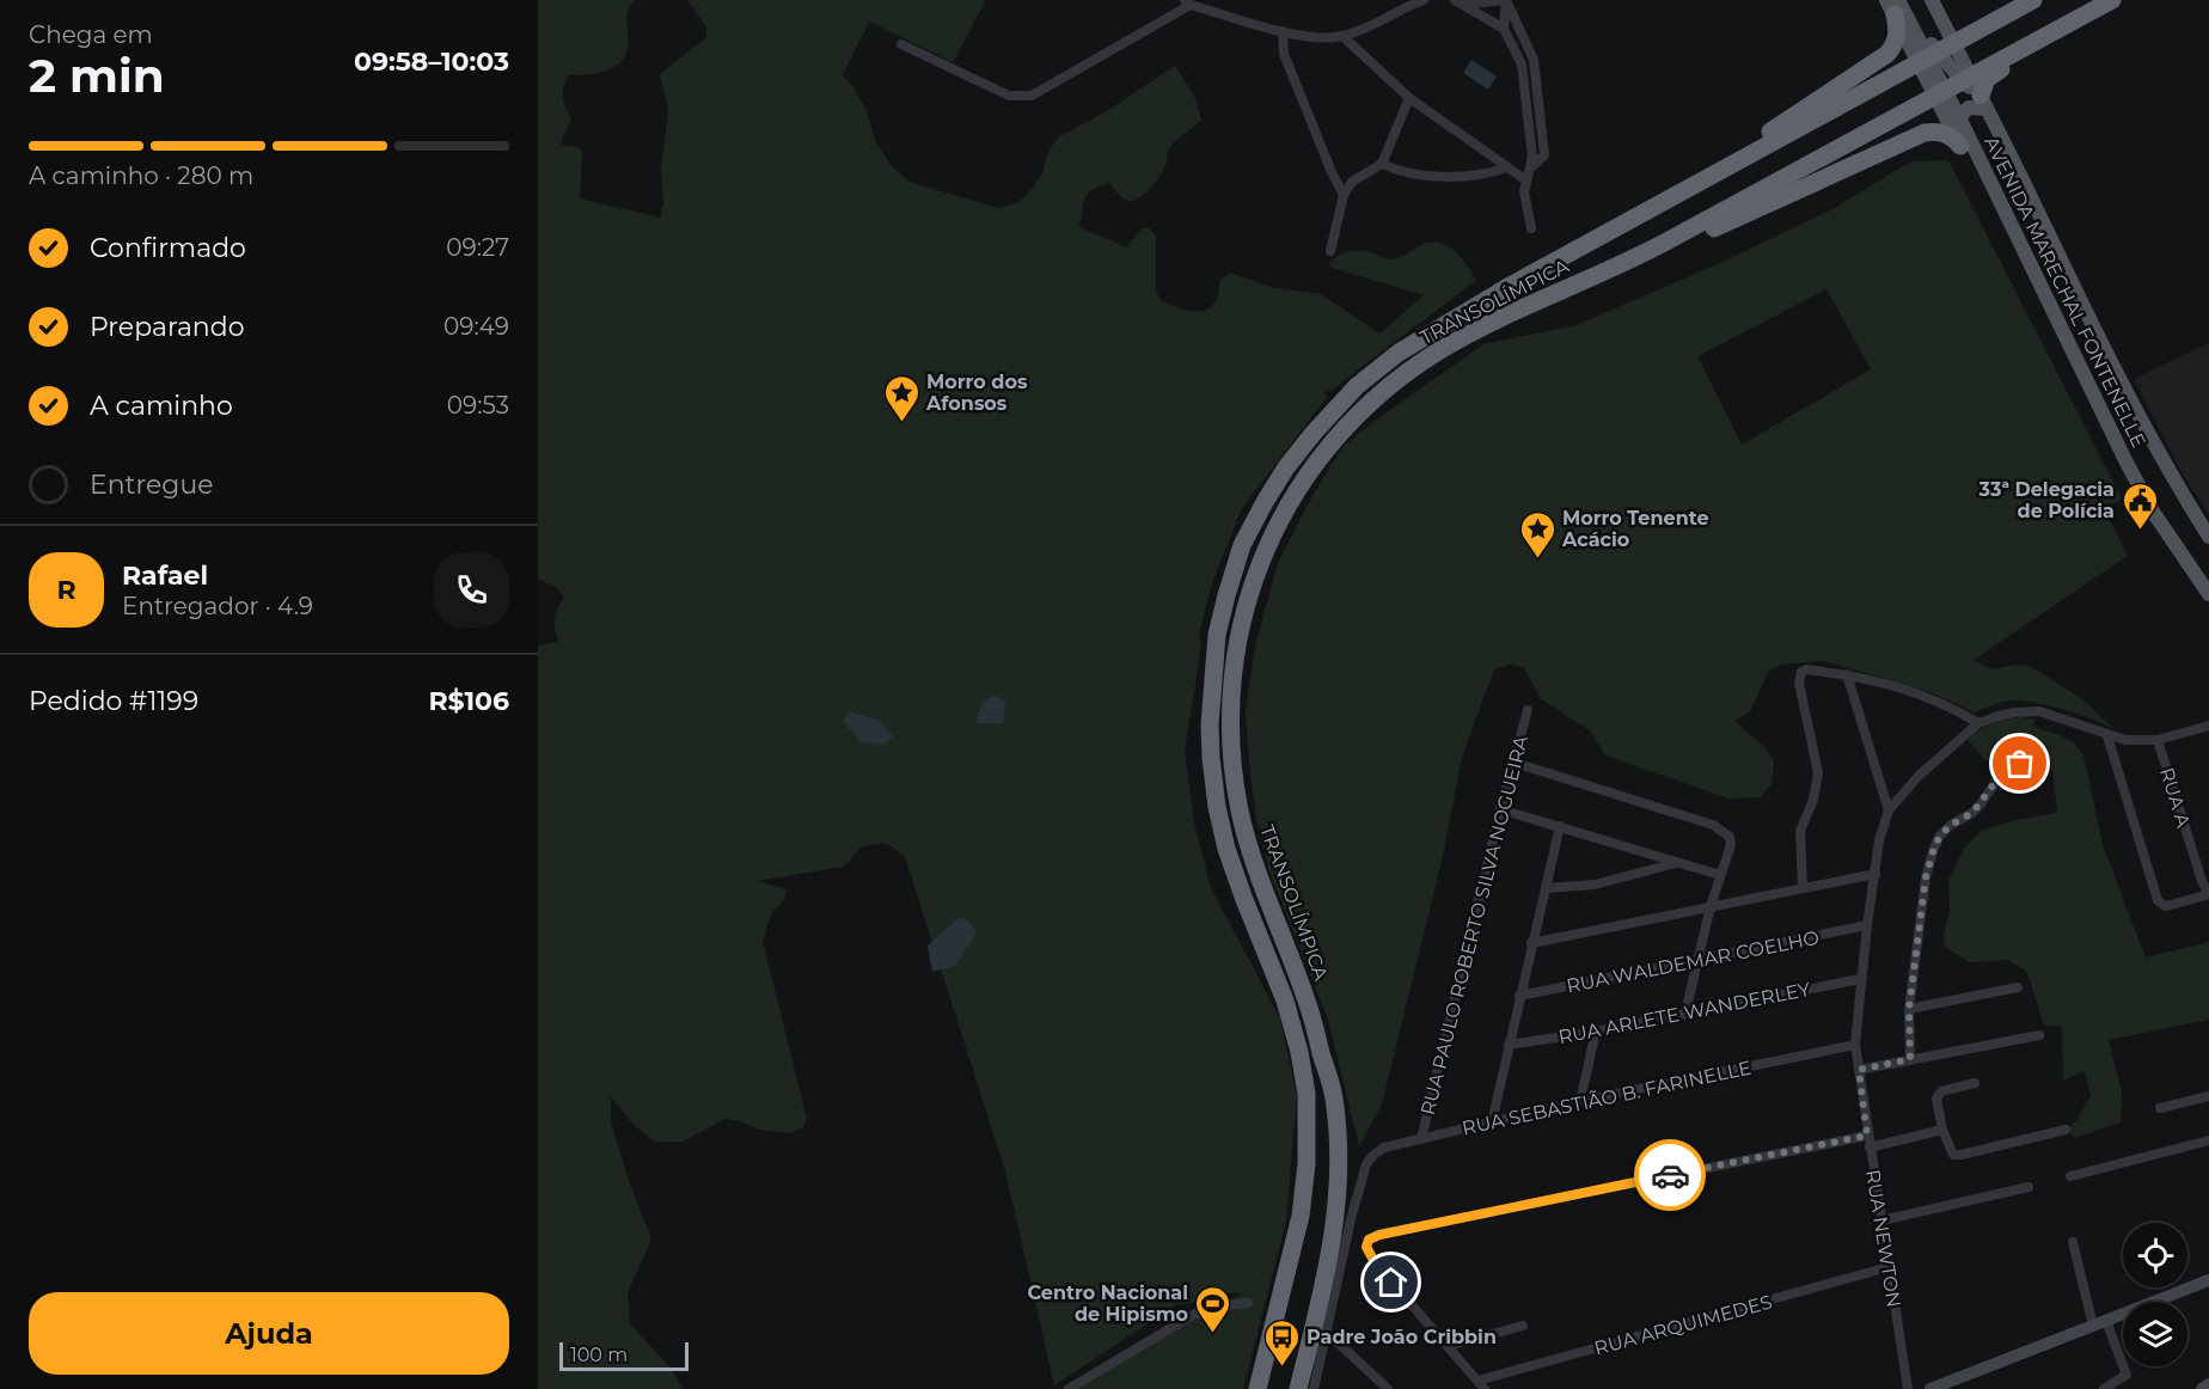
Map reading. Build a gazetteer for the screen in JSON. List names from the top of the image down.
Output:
{
  "streets": {
    "highway": ["TRANSOLÍMPICA"],
    "main road": ["AVENIDA MARECHAL FONTENELLE"],
    "street": [
      "RUA A",
      "RUA PAULO ROBERTO SILVA NOGUEIRA",
      "RUA WALDEMAR COELHO",
      "RUA ARLETE WANDERLEY",
      "RUA SEBASTIÃO B. FARINELLE",
      "RUA NEWTON",
      "RUA ARQUIMEDES"
    ]
  },
  "crossings": [
    ["AVENIDA MARECHAL FONTENELLE", "TRANSOLÍMPICA"],
    ["RUA PAULO ROBERTO SILVA NOGUEIRA", "RUA SEBASTIÃO B. FARINELLE"],
    ["RUA WALDEMAR COELHO", "RUA NEWTON"],
    ["RUA ARLETE WANDERLEY", "RUA NEWTON"],
    ["RUA SEBASTIÃO B. FARINELLE", "RUA NEWTON"],
    ["RUA NEWTON", "RUA ARQUIMEDES"]
  ],
  "places": {
    "place": ["Morro dos Afonsos", "Morro Tenente Acácio"],
    "public building": ["33ª Delegacia de Polícia"],
    "sports": ["Centro Nacional de Hipismo"],
    "bus stop": ["Padre João Cribbin"]
  },
  "scale_bar": "100 m",
  "page": {
    "heading": ["2 min", "Chega em", "09:58–10:03"],
    "panel": [
      "Rafael",
      "Entregador · 4.9",
      "Pedido #1199",
      "R$106"
    ],
    "bar": "A caminho · 280 m",
    "list": [
      ["Confirmado", "09:27"],
      ["Preparando", "09:49"],
      ["A caminho", "09:53"],
      "Entregue"
    ],
    "round": "R",
    "buttons": "Ajuda",
    "scale": "100 m"
  }
}
